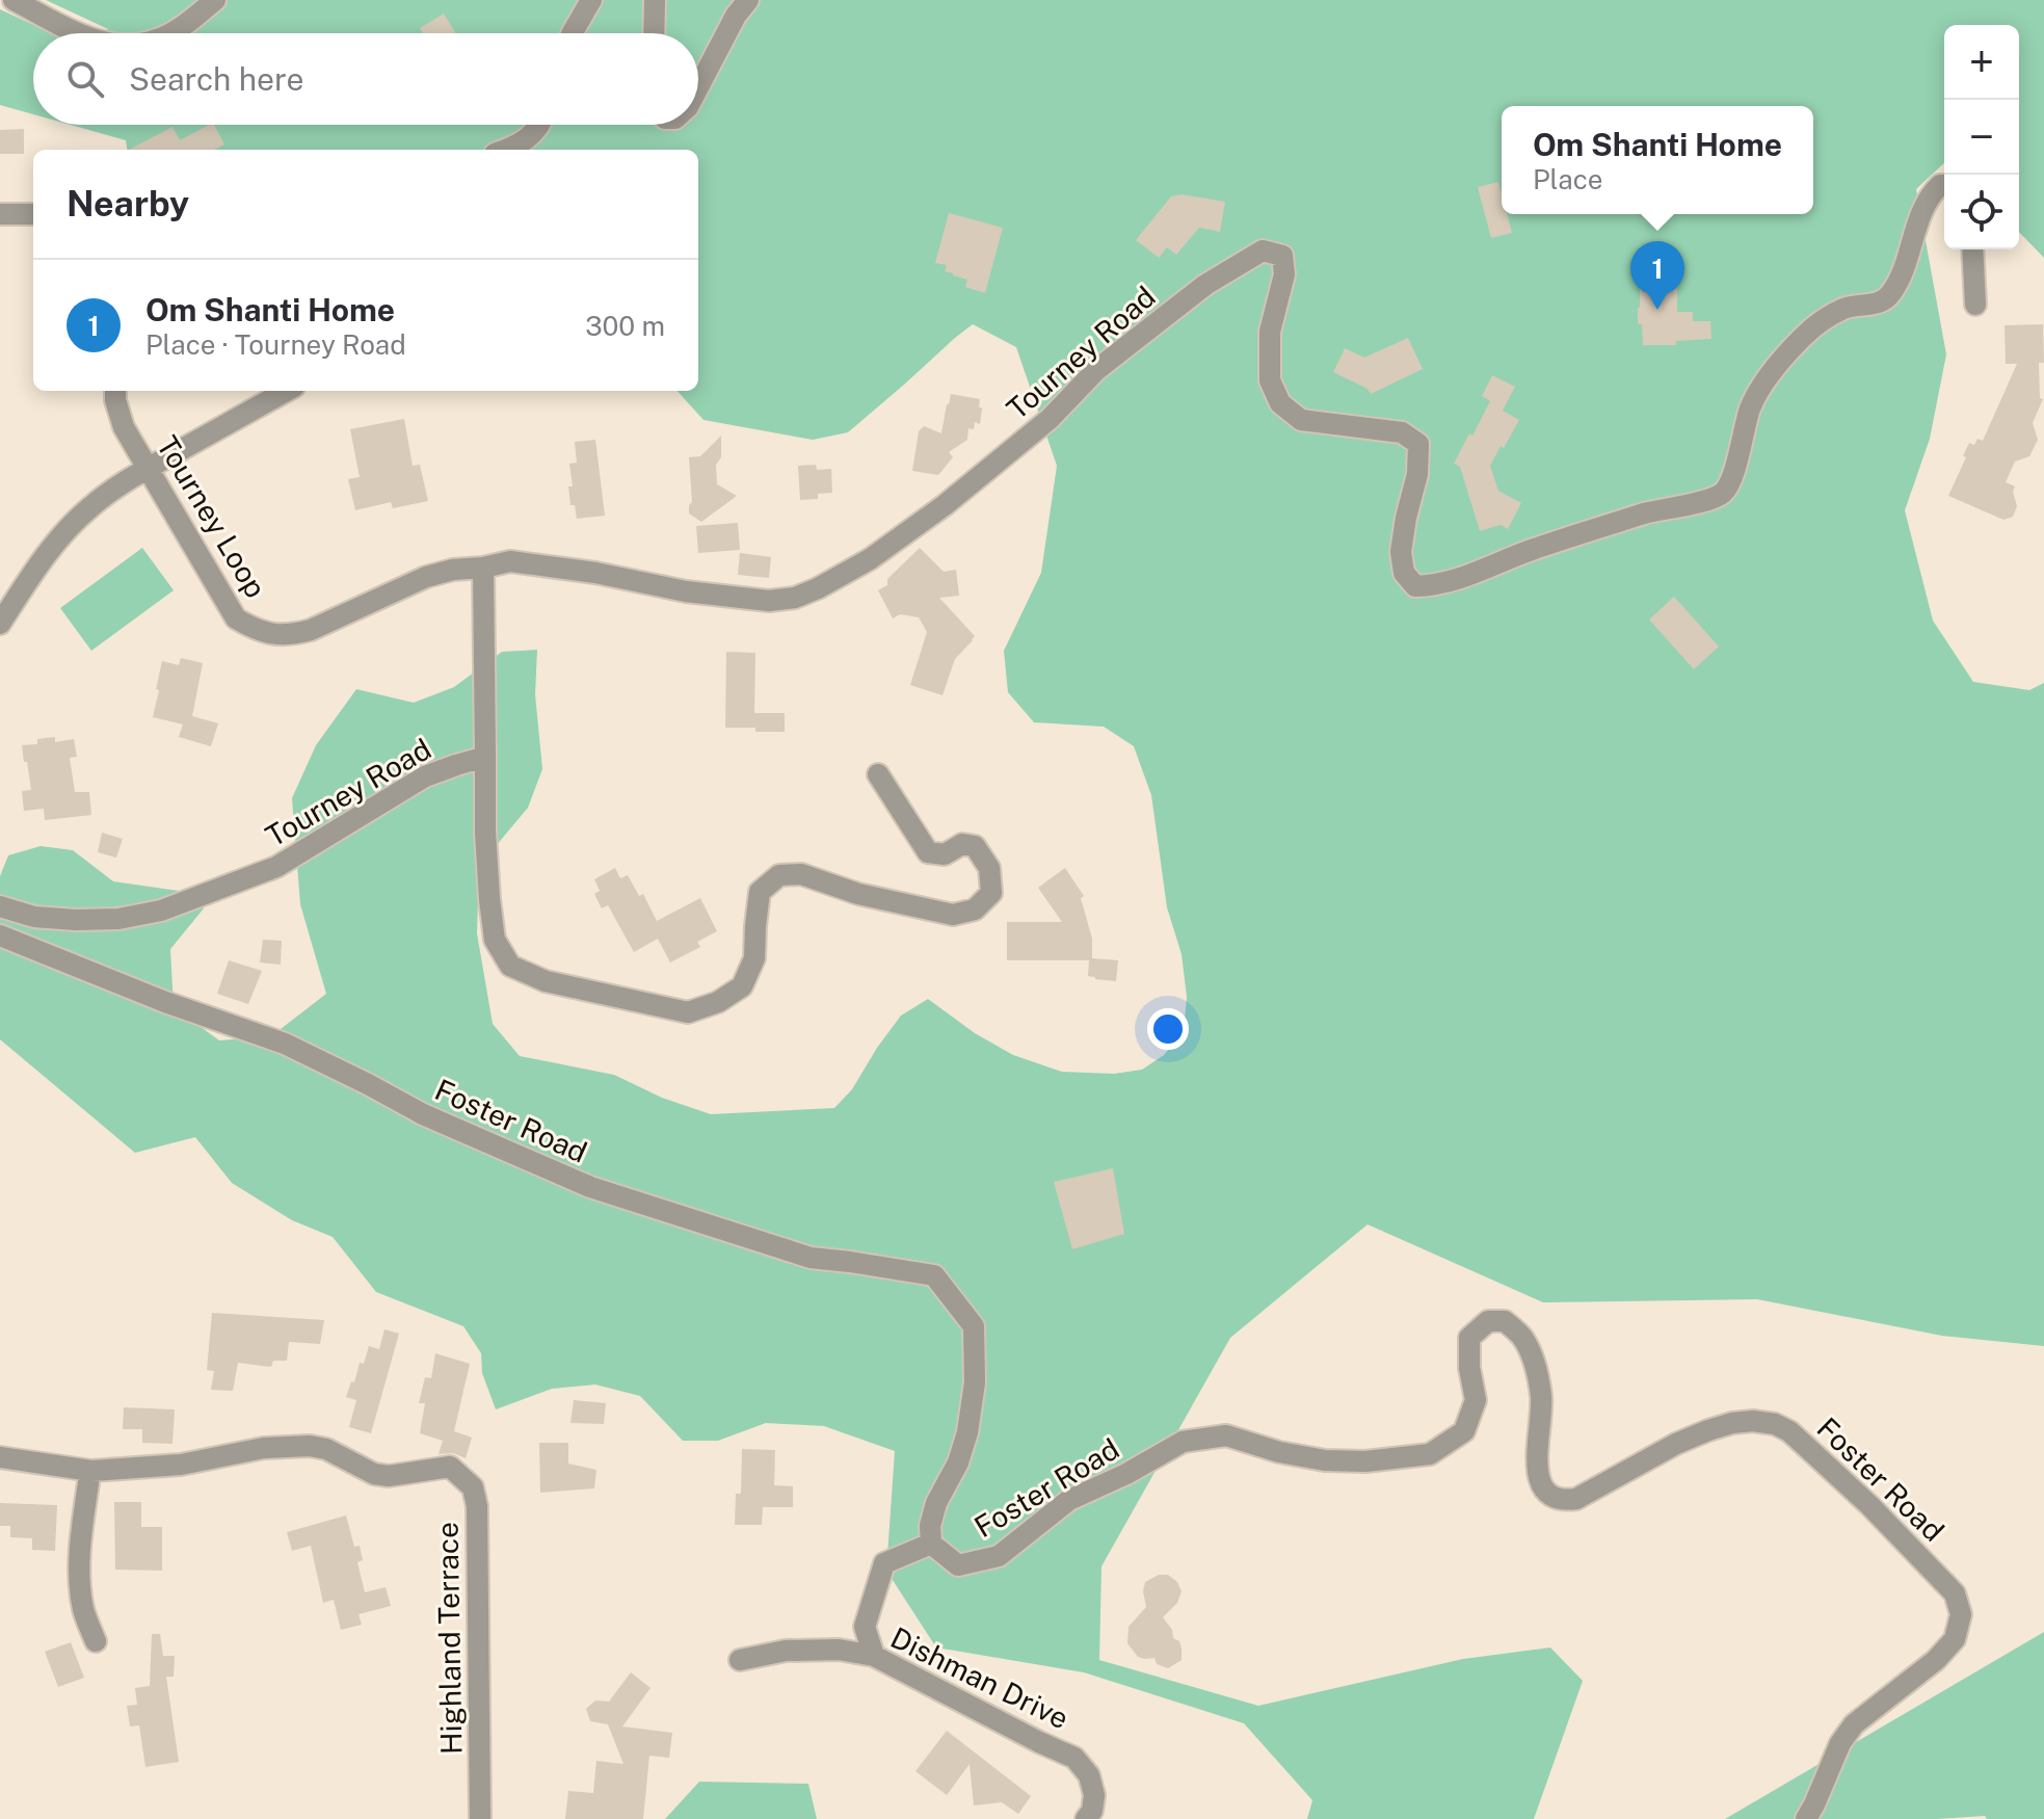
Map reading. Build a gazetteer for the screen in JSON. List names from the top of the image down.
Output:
{
  "streets": {
    "street": [
      "Tourney Road",
      "Tourney Loop",
      "Foster Road",
      "Highland Terrace",
      "Dishman Drive"
    ]
  },
  "crossings": [
    ["Tourney Road", "Tourney Loop"]
  ],
  "page": {
    "map_buttons": ["+", "−"],
    "search": "Search here",
    "popup": ["Om Shanti Home", "Place"],
    "heading": "Nearby",
    "pins": "1",
    "list": [
      {
        "mark": "1",
        "name": "Om Shanti Home",
        "note": "Place · Tourney Road",
        "value": "300 m"
      }
    ]
  }
}
